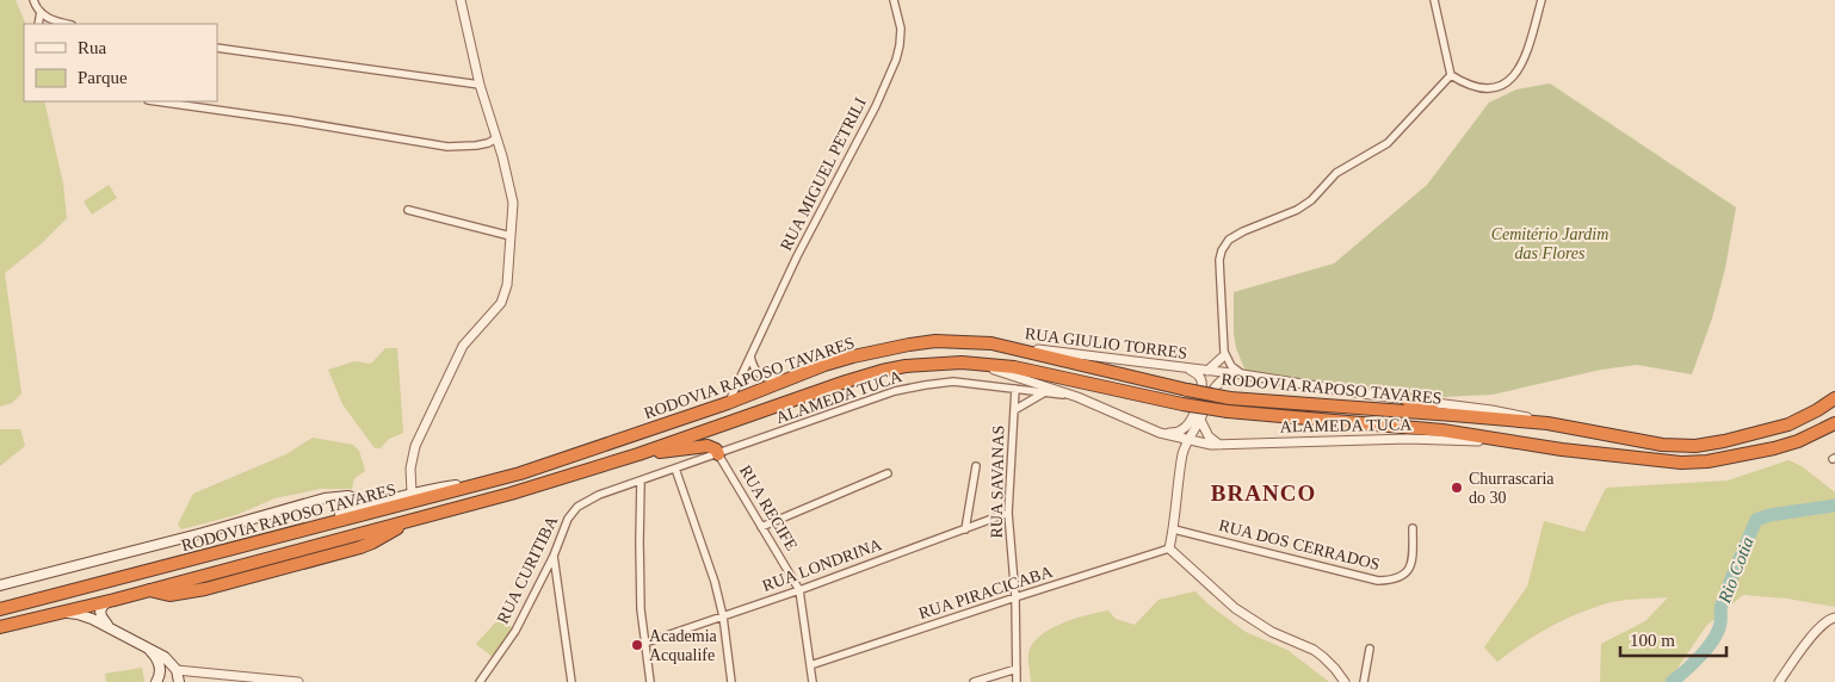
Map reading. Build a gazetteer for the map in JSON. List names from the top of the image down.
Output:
{
  "streets": {
    "highway": ["RODOVIA RAPOSO TAVARES"],
    "street": [
      "RUA MIGUEL PETRILI",
      "RUA GIULIO TORRES",
      "ALAMEDA TUCA",
      "RUA SAVANAS",
      "RUA RECIFE",
      "RUA DOS CERRADOS",
      "RUA LONDRINA",
      "RUA CURITIBA",
      "RUA PIRACICABA"
    ]
  },
  "crossings": [
    ["RUA MIGUEL PETRILI", "RODOVIA RAPOSO TAVARES"],
    ["RUA GIULIO TORRES", "RODOVIA RAPOSO TAVARES"],
    ["RODOVIA RAPOSO TAVARES", "ALAMEDA TUCA"],
    ["ALAMEDA TUCA", "RUA SAVANAS"],
    ["ALAMEDA TUCA", "RUA RECIFE"],
    ["ALAMEDA TUCA", "RUA CURITIBA"],
    ["RUA SAVANAS", "RUA LONDRINA"],
    ["RUA SAVANAS", "RUA PIRACICABA"],
    ["RUA RECIFE", "RUA LONDRINA"],
    ["RUA RECIFE", "RUA CURITIBA"],
    ["RUA RECIFE", "RUA PIRACICABA"]
  ],
  "districts": ["BRANCO"],
  "water": ["Rio Cotia"],
  "parks": ["Cemitério Jardim das Flores"],
  "places": ["Churrascaria do 30", "Academia Acqualife"],
  "legend": ["Rua", "Parque"],
  "scale_bar": "100 m"
}
